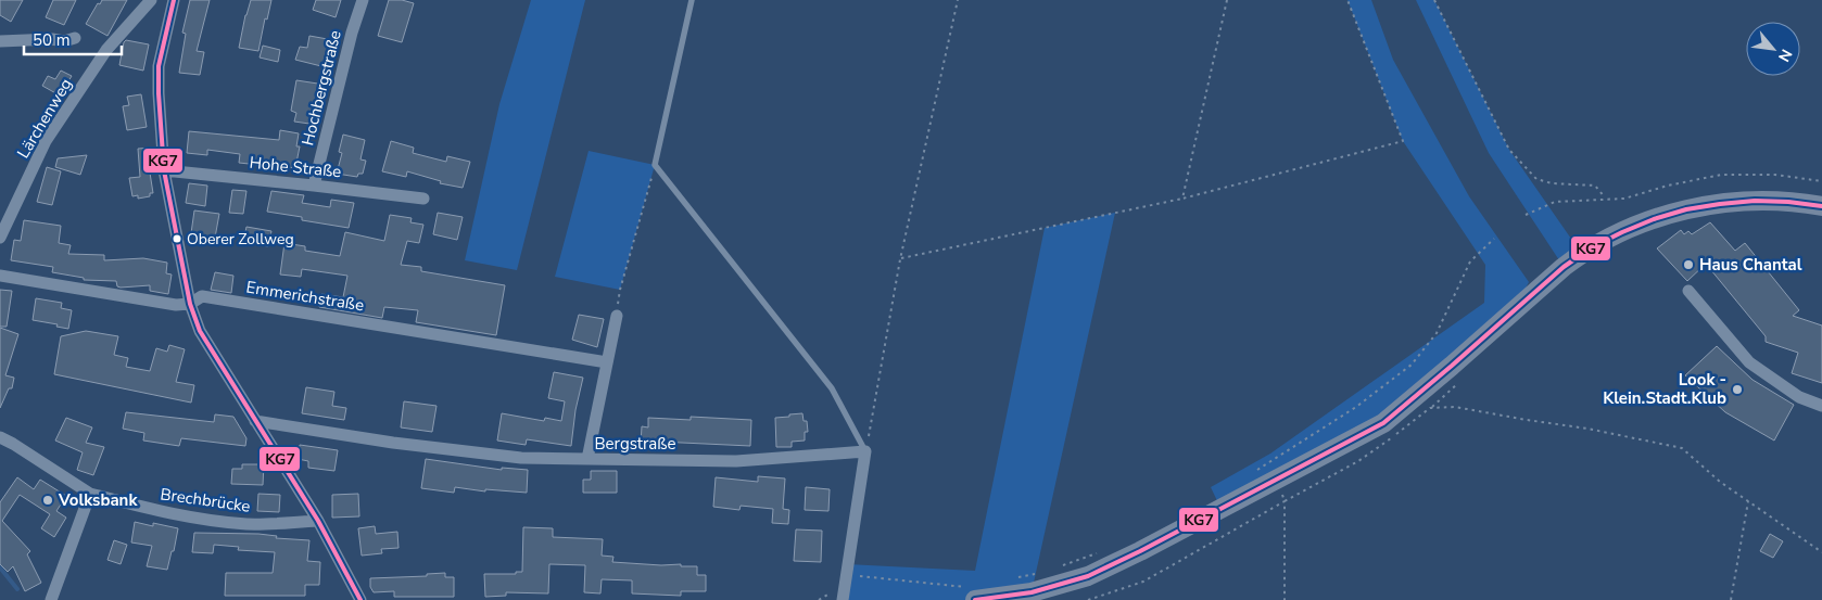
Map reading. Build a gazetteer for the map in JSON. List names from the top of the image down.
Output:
{
  "streets": {
    "street": [
      "Hochbergstraße",
      "Lärchenweg",
      "Hohe Straße",
      "Emmerichstraße",
      "Bergstraße",
      "Brechbrücke"
    ]
  },
  "crossings": [
    ["Hochbergstraße", "Hohe Straße"]
  ],
  "places": [
    "Oberer Zollweg",
    "Haus Chantal",
    "Look - Klein.Stadt.Klub",
    "Volksbank"
  ],
  "lines": ["transit line KG7"],
  "scale_bar": "50 m",
  "north": "bottom right"
}
